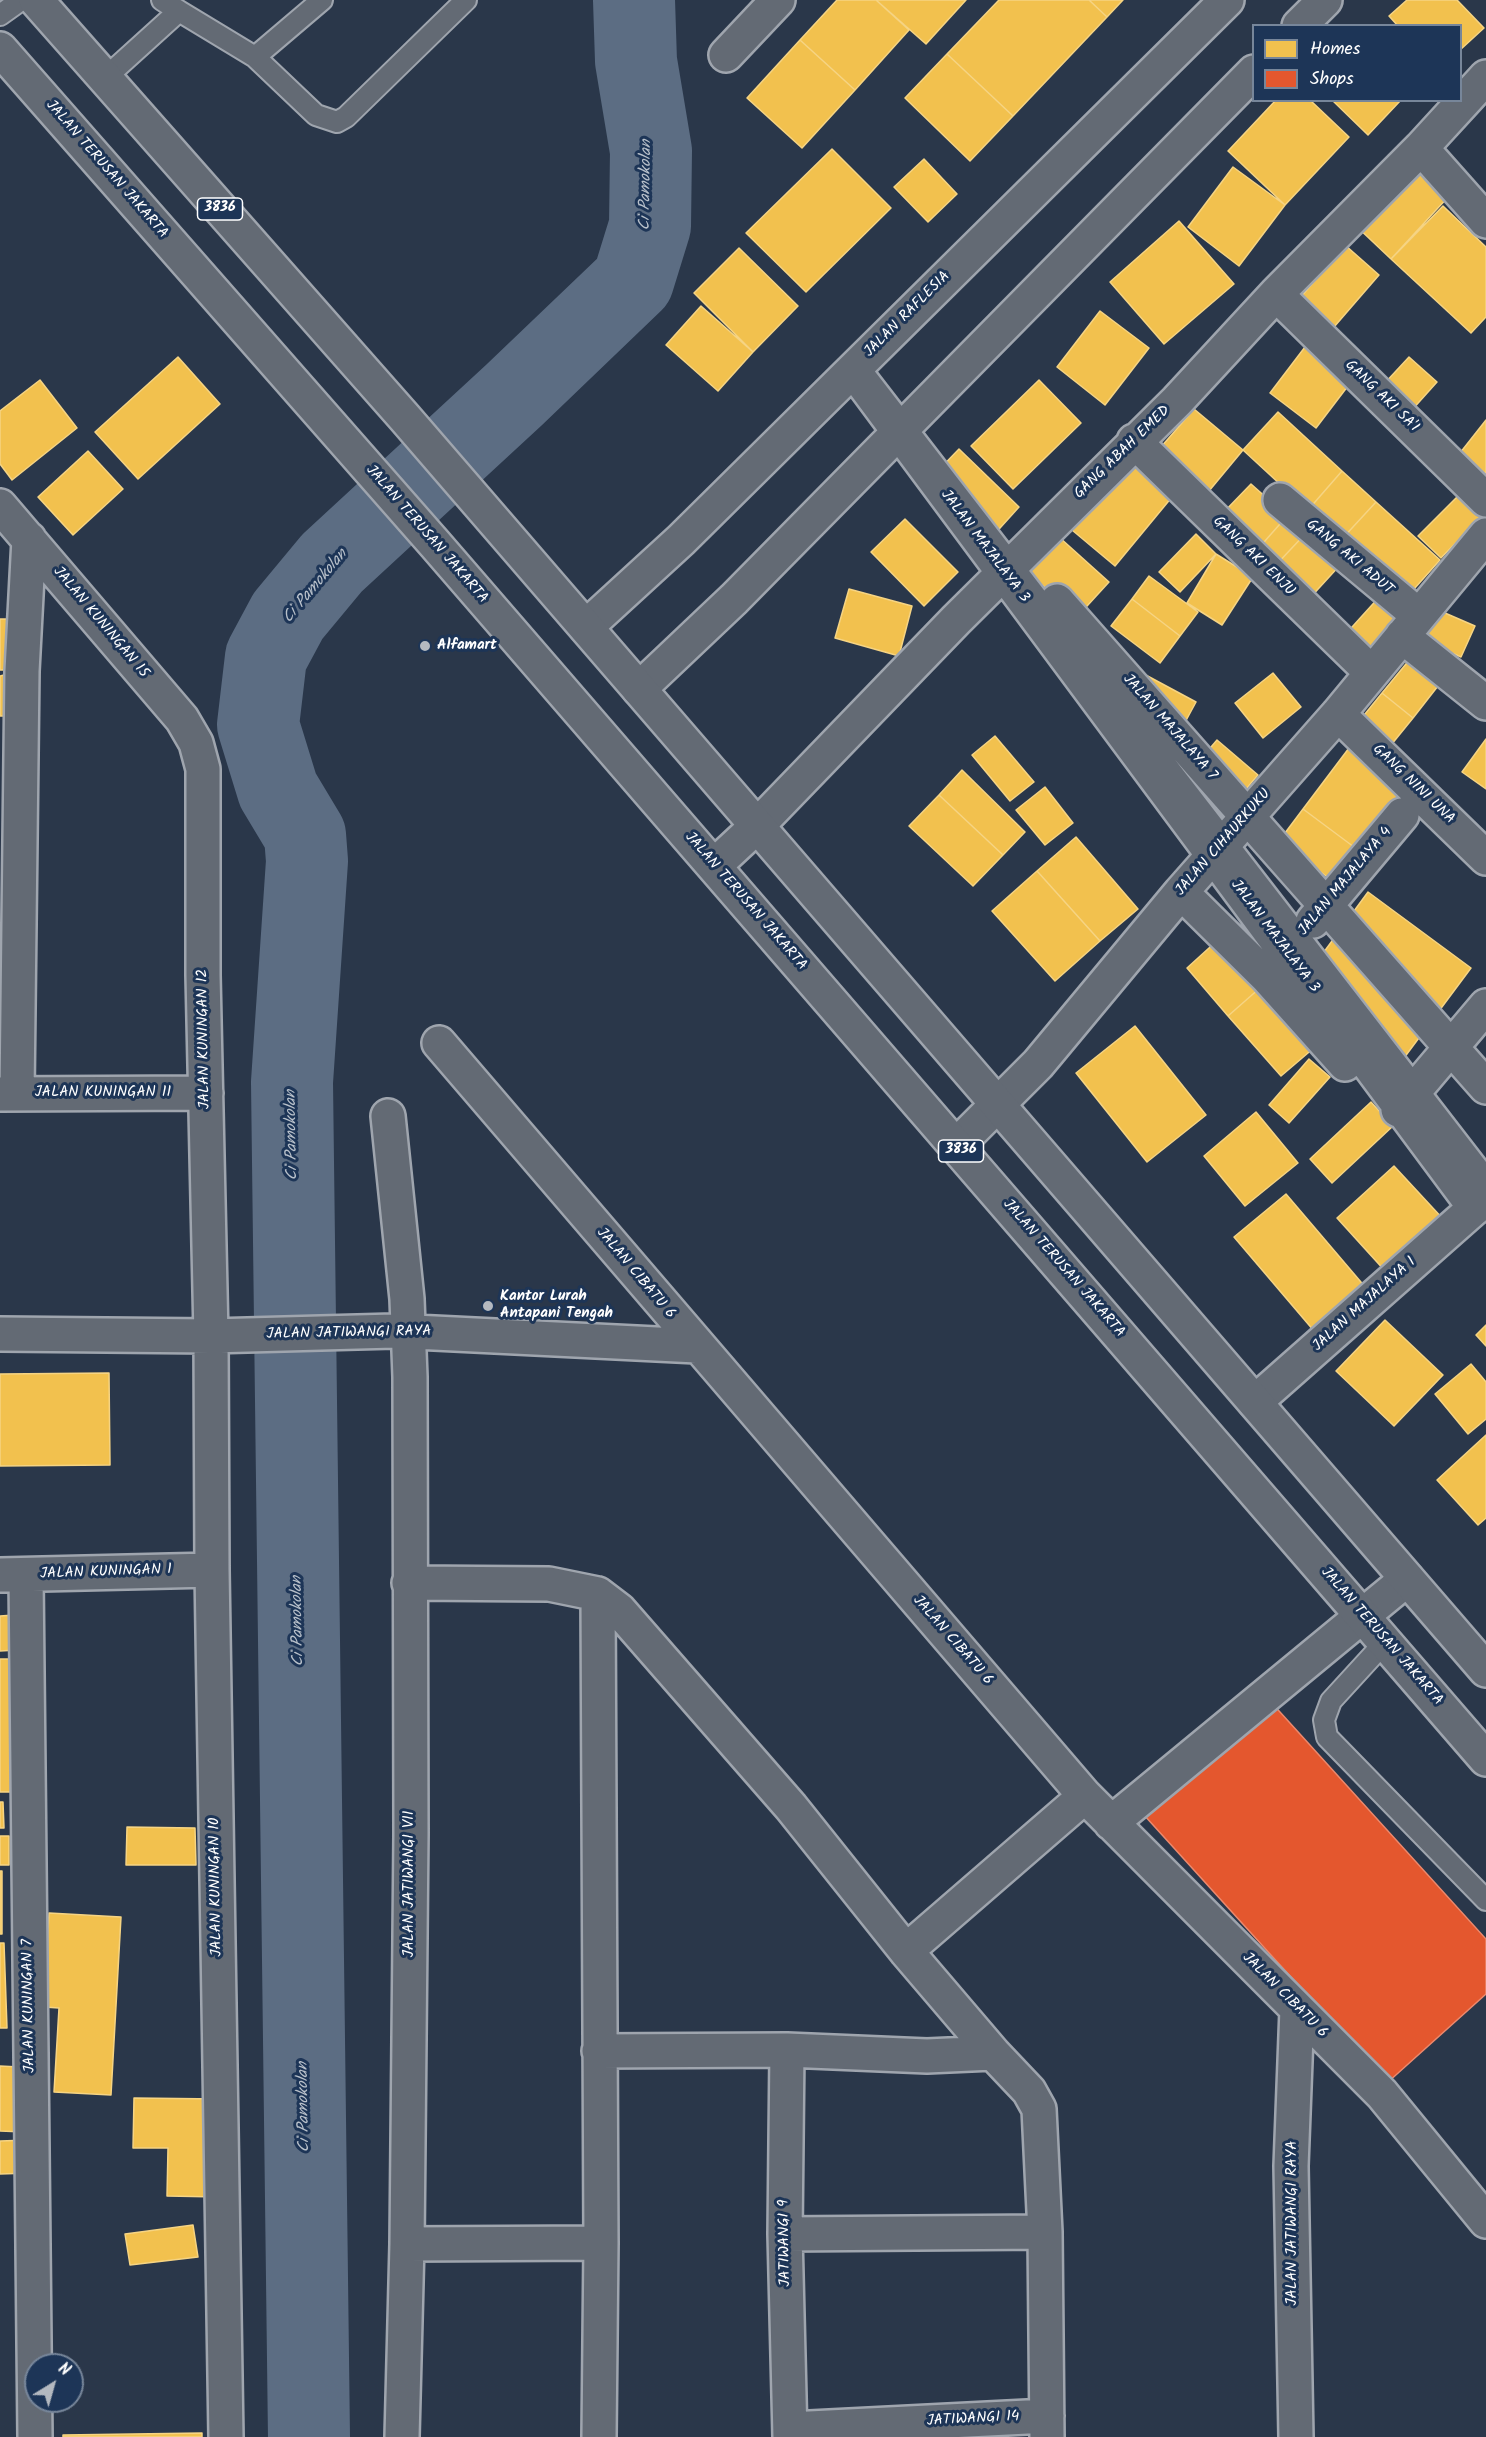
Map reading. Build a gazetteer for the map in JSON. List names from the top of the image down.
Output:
{
  "streets": {
    "street": [
      "JALAN TERUSAN JAKARTA",
      "3836",
      "JALAN RAFLESIA",
      "GANG AKI SA'I",
      "GANG ABAH EMED",
      "JALAN MAJALAYA 3",
      "GANG AKI ENJU",
      "GANG AKI ADUT",
      "JALAN KUNINGAN 15",
      "JALAN MAJALAYA 7",
      "GANG NINI UNA",
      "JALAN CIHAURKUKU",
      "JALAN MAJALAYA 4",
      "JALAN KUNINGAN 12",
      "JALAN KUNINGAN 11",
      "JALAN CIBATU 6",
      "JALAN MAJALAYA 1",
      "JALAN JATIWANGI RAYA",
      "JALAN KUNINGAN 1",
      "JALAN JATIWANGI VII",
      "JALAN KUNINGAN 10",
      "JALAN KUNINGAN 7",
      "JATIWANGI 9",
      "JATIWANGI 14"
    ]
  },
  "crossings": [
    ["JALAN TERUSAN JAKARTA", "GANG ABAH EMED"],
    ["JALAN TERUSAN JAKARTA", "JALAN CIHAURKUKU"],
    ["3836", "JALAN RAFLESIA"],
    ["3836", "GANG ABAH EMED"],
    ["3836", "JALAN CIHAURKUKU"],
    ["3836", "JALAN MAJALAYA 1"],
    ["JALAN RAFLESIA", "JALAN MAJALAYA 3"],
    ["JALAN RAFLESIA", "JALAN MAJALAYA 7"],
    ["GANG AKI SA'I", "GANG ABAH EMED"],
    ["GANG ABAH EMED", "GANG AKI ENJU"],
    ["JALAN MAJALAYA 3", "JALAN MAJALAYA 7"],
    ["JALAN MAJALAYA 3", "JALAN CIHAURKUKU"],
    ["JALAN MAJALAYA 3", "JALAN MAJALAYA 4"],
    ["JALAN MAJALAYA 3", "JALAN MAJALAYA 1"],
    ["GANG AKI ENJU", "JALAN CIHAURKUKU"],
    ["GANG AKI ADUT", "JALAN CIHAURKUKU"],
    ["JALAN KUNINGAN 15", "JALAN KUNINGAN 12"],
    ["GANG NINI UNA", "JALAN CIHAURKUKU"],
    ["JALAN KUNINGAN 12", "JALAN KUNINGAN 11"],
    ["JALAN KUNINGAN 12", "JALAN JATIWANGI RAYA"],
    ["JALAN KUNINGAN 12", "JALAN KUNINGAN 10"],
    ["JALAN CIBATU 6", "JALAN JATIWANGI RAYA"],
    ["JALAN JATIWANGI RAYA", "JALAN JATIWANGI VII"],
    ["JALAN JATIWANGI RAYA", "JALAN KUNINGAN 10"],
    ["JALAN KUNINGAN 1", "JALAN KUNINGAN 10"],
    ["JALAN KUNINGAN 1", "JALAN KUNINGAN 7"],
    ["JATIWANGI 9", "JATIWANGI 14"]
  ],
  "water": ["Ci Pamokolan"],
  "places": ["Alfamart", "Kantor Lurah Antapani Tengah"],
  "legend": ["Homes", "Shops"],
  "north": "top right"
}
